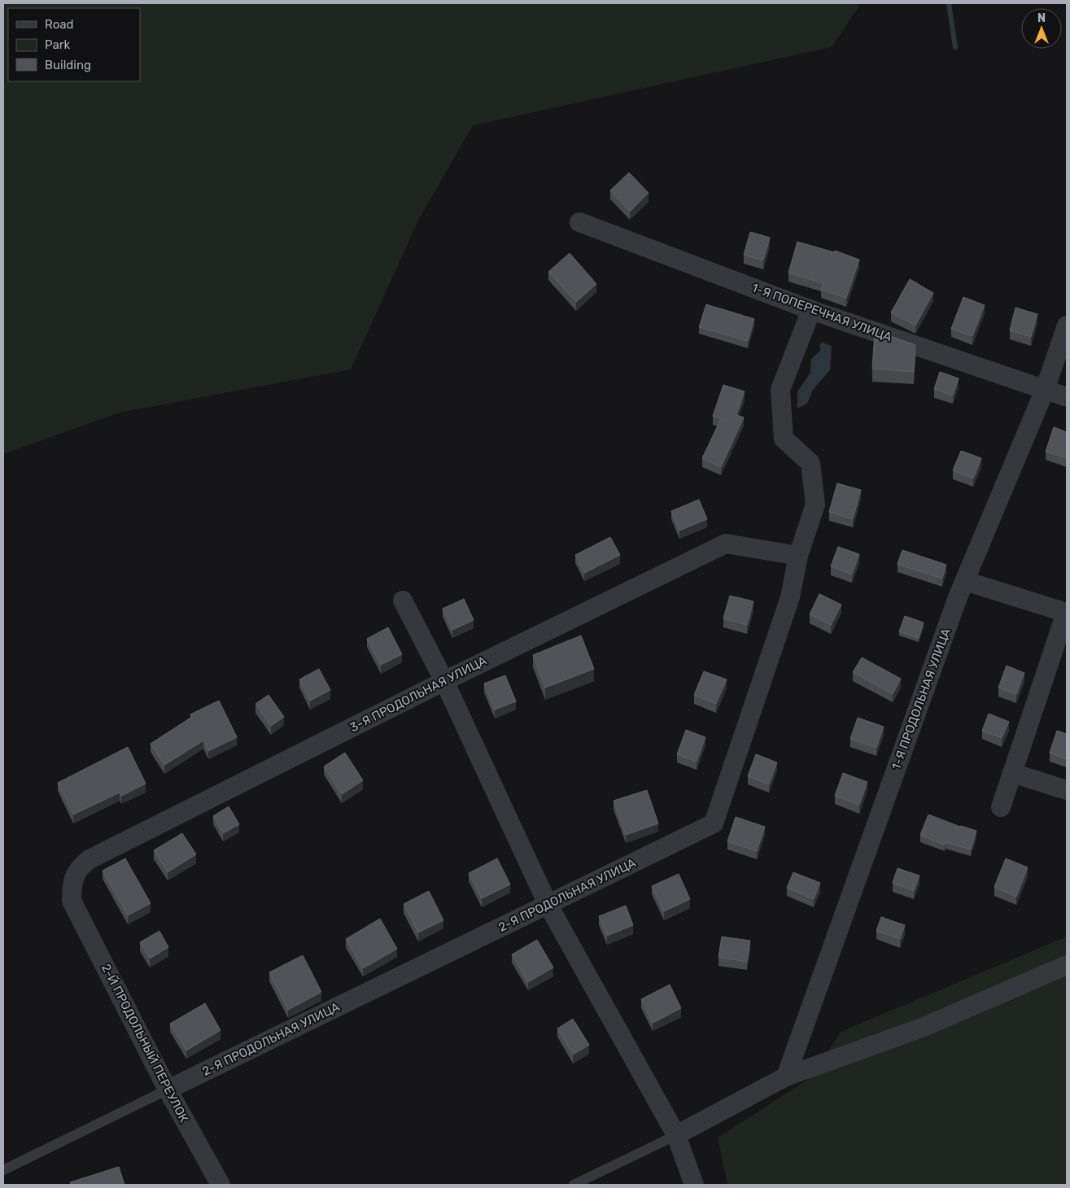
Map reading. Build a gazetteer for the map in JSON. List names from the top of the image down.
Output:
{
  "streets": {
    "street": [
      "1-Я ПОПЕРЕЧНАЯ УЛИЦА",
      "3-Я ПРОДОЛЬНАЯ УЛИЦА",
      "1-Я ПРОДОЛЬНАЯ УЛИЦА",
      "2-Я ПРОДОЛЬНАЯ УЛИЦА",
      "2-Й ПРОДОЛЬНЫЙ ПЕРЕУЛОК"
    ]
  },
  "crossings": [
    ["1-Я ПОПЕРЕЧНАЯ УЛИЦА", "1-Я ПРОДОЛЬНАЯ УЛИЦА"],
    ["1-Я ПОПЕРЕЧНАЯ УЛИЦА", "2-Я ПРОДОЛЬНАЯ УЛИЦА"],
    ["3-Я ПРОДОЛЬНАЯ УЛИЦА", "2-Я ПРОДОЛЬНАЯ УЛИЦА"],
    ["3-Я ПРОДОЛЬНАЯ УЛИЦА", "2-Й ПРОДОЛЬНЫЙ ПЕРЕУЛОК"],
    ["2-Я ПРОДОЛЬНАЯ УЛИЦА", "2-Й ПРОДОЛЬНЫЙ ПЕРЕУЛОК"]
  ],
  "legend": ["Road", "Park", "Building"],
  "north": "top"
}
